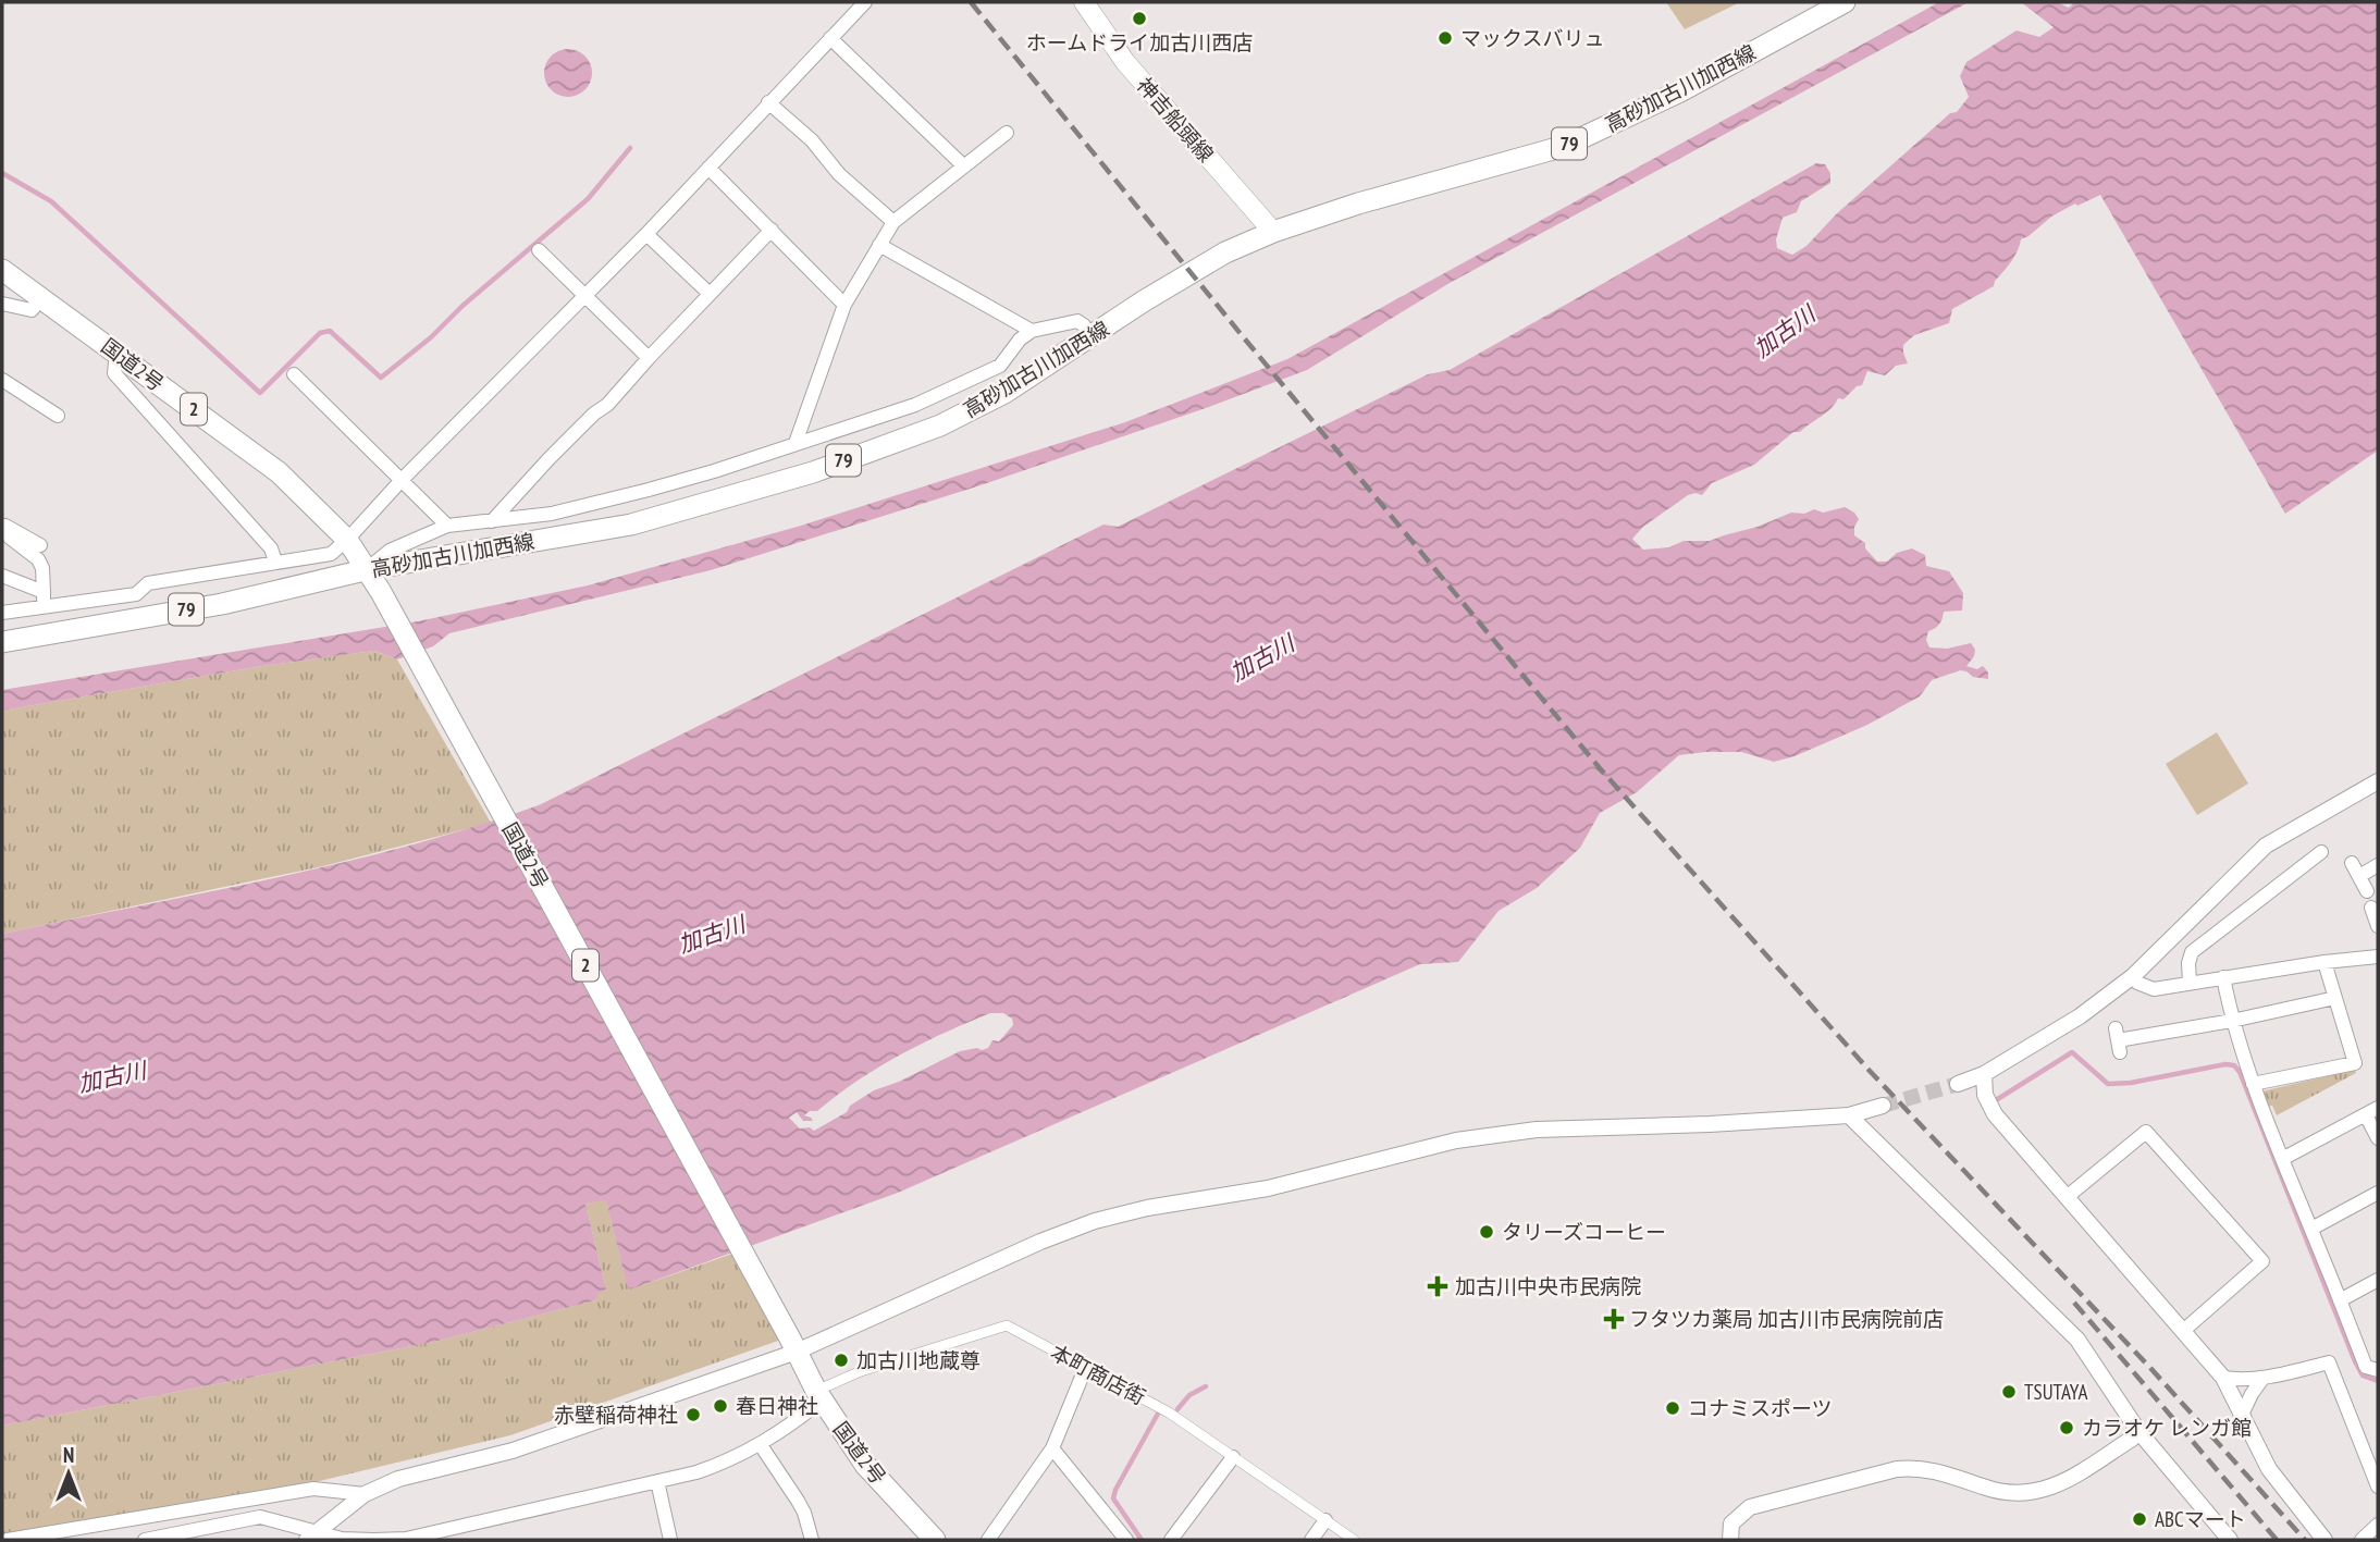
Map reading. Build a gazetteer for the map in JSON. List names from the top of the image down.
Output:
{
  "streets": {
    "main road": [
      "高砂加古川加西線",
      "神吉船頭線",
      "79",
      "国道2号",
      "2"
    ],
    "street": ["本町商店街"]
  },
  "crossings": [
    ["高砂加古川加西線", "神吉船頭線"],
    ["高砂加古川加西線", "国道2号"],
    ["国道2号", "本町商店街"]
  ],
  "water": ["加古川"],
  "places": {
    "other": [
      "ホームドライ加古川西店",
      "マックスバリュ",
      "タリーズコーヒー",
      "加古川地蔵尊",
      "TSUTAYA",
      "春日神社",
      "コナミスポーツ",
      "赤壁稲荷神社",
      "カラオケ レンガ館",
      "ABCマート"
    ],
    "health": ["加古川中央市民病院", "フタツカ薬局 加古川市民病院前店"]
  },
  "north": "top"
}
